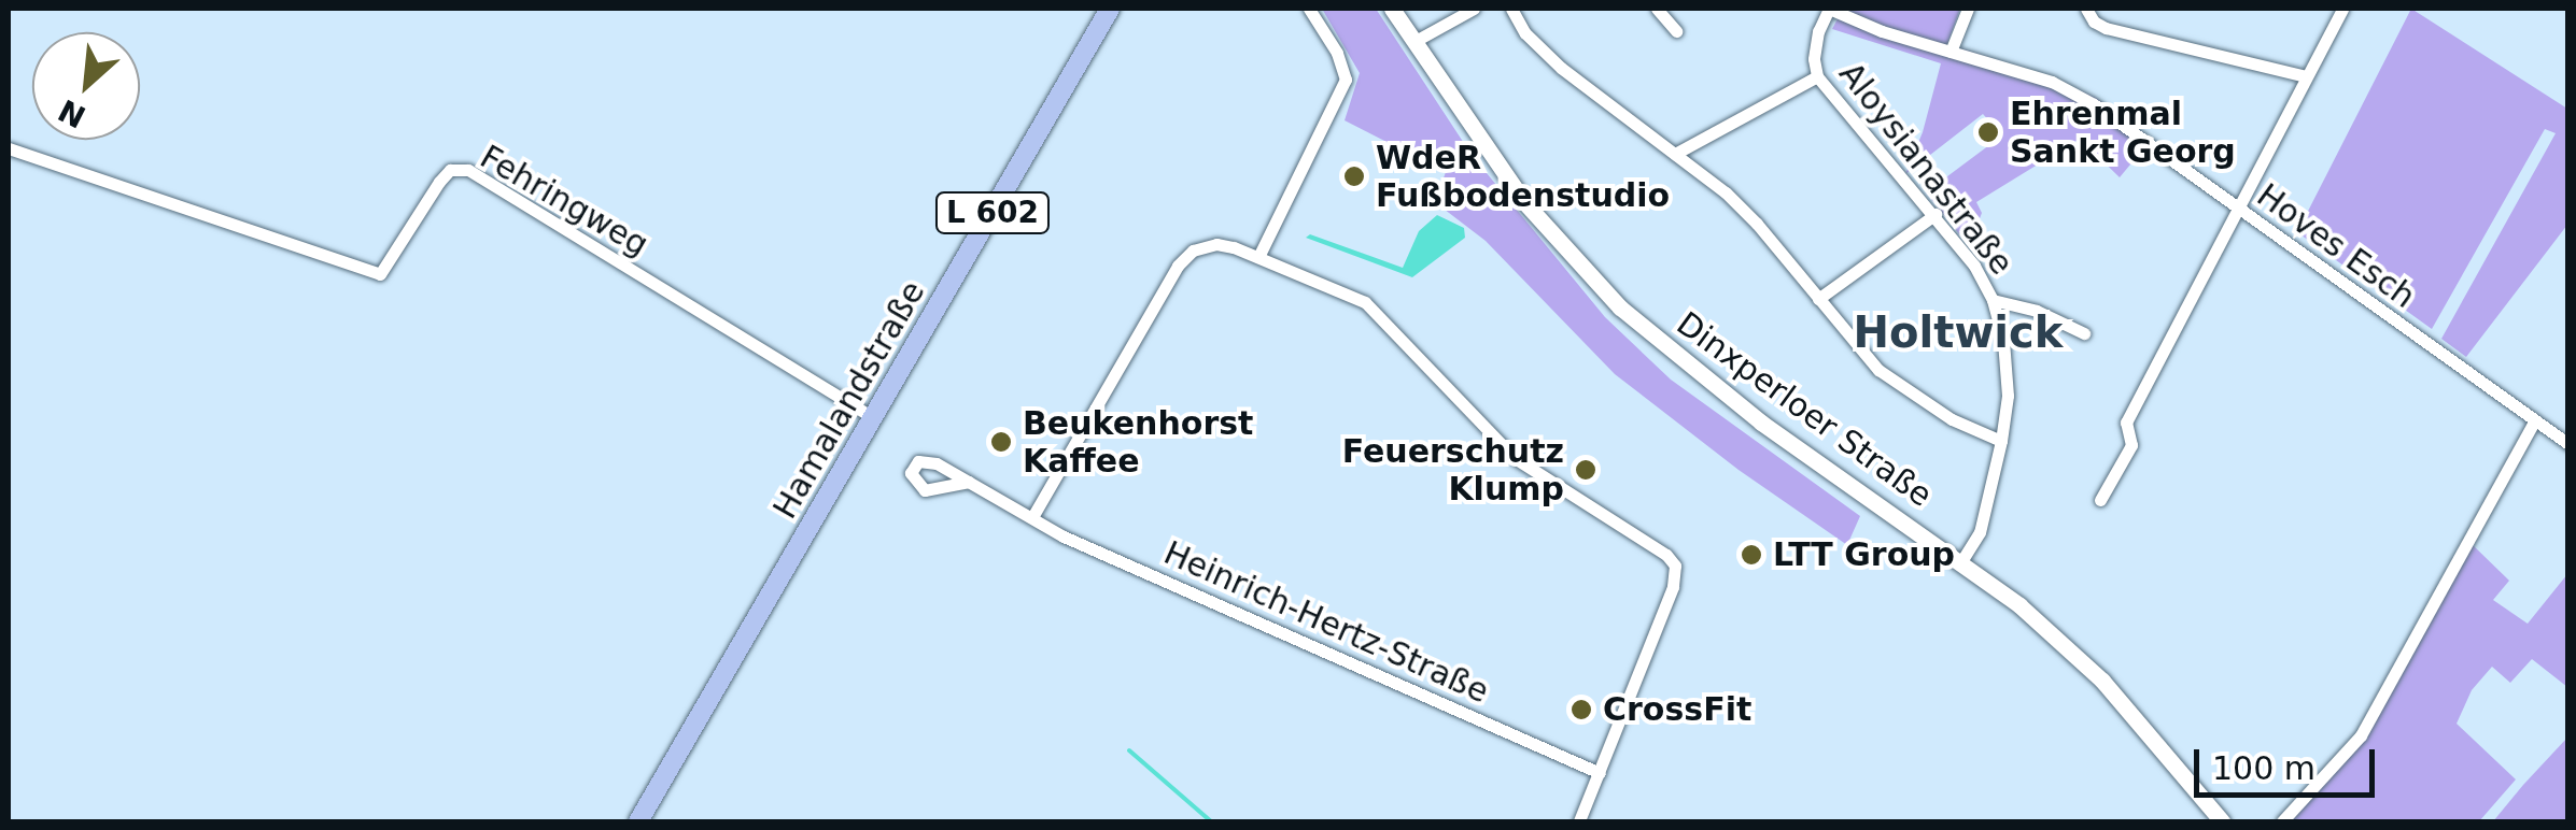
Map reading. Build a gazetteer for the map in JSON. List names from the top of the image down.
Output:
{
  "streets": {
    "main road": ["L 602", "Hamalandstraße", "Dinxperloer Straße"],
    "street": [
      "Aloysianastraße",
      "Fehringweg",
      "Hoves Esch",
      "Heinrich-Hertz-Straße"
    ]
  },
  "crossings": [
    ["Aloysianastraße", "Hoves Esch"],
    ["Aloysianastraße", "Dinxperloer Straße"],
    ["Fehringweg", "Hamalandstraße"]
  ],
  "districts": ["Holtwick"],
  "places": [
    "Ehrenmal Sankt Georg",
    "WdeR Fußbodenstudio",
    "Beukenhorst Kaffee",
    "Feuerschutz Klump",
    "LTT Group",
    "CrossFit"
  ],
  "scale_bar": "100 m",
  "north": "bottom left"
}
